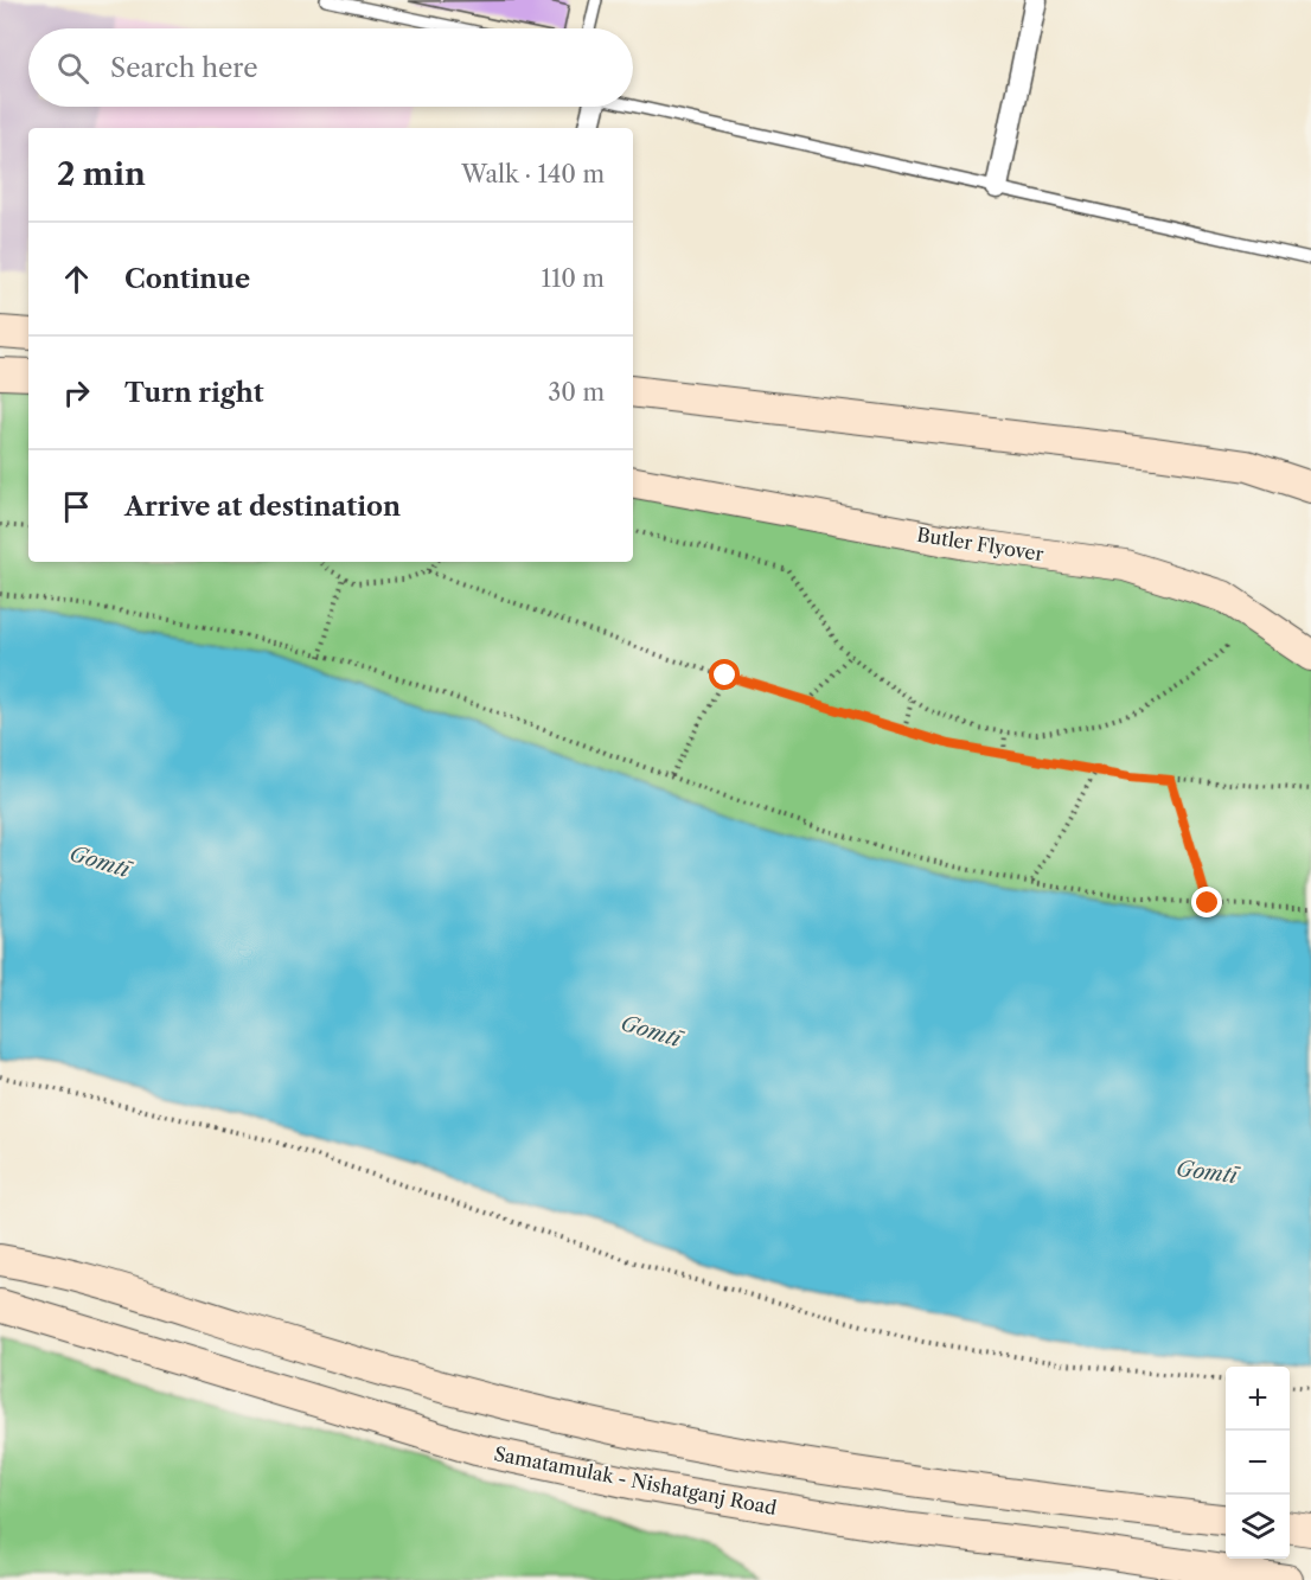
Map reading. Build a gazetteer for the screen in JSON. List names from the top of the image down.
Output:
{
  "streets": {
    "street": ["Butler Flyover", "Samatamulak - Nishatganj Road"]
  },
  "water": ["Gomtī"],
  "page": {
    "search": "Search here",
    "heading": ["2 min", "Walk · 140 m"],
    "list": [
      ["Continue", "110 m"],
      ["Turn right", "30 m"],
      "Arrive at destination"
    ],
    "map_buttons": ["+", "−"]
  }
}
